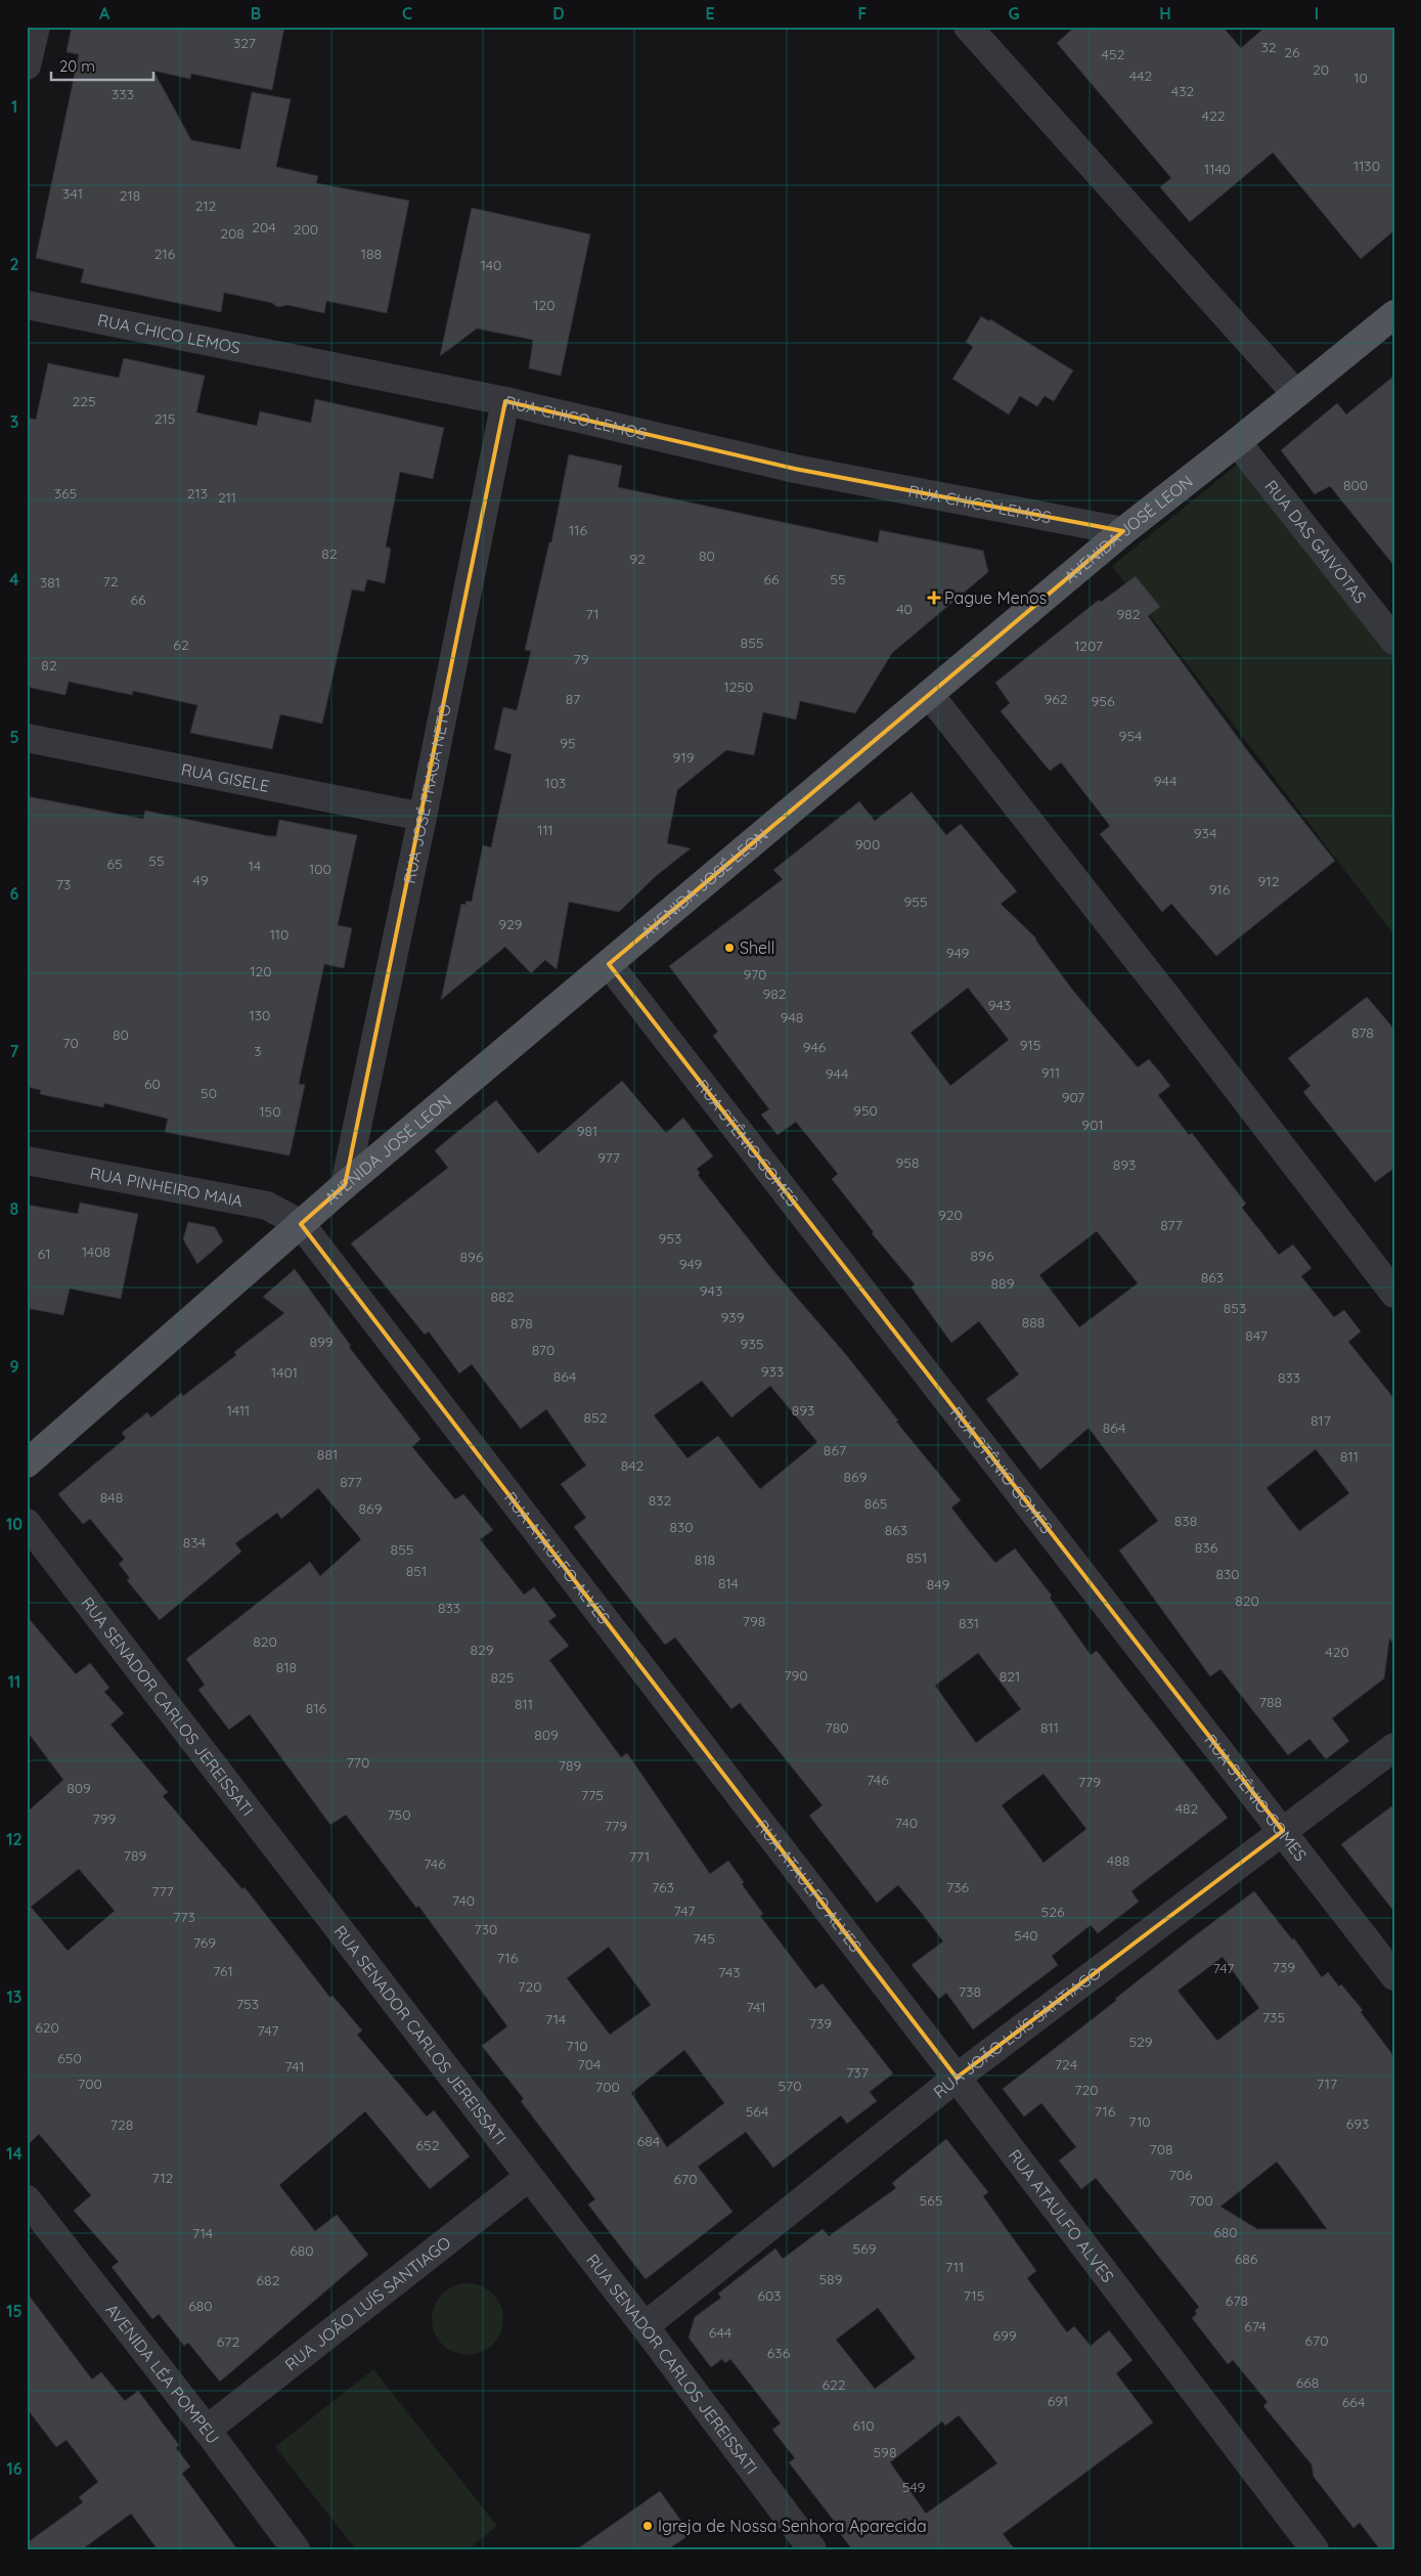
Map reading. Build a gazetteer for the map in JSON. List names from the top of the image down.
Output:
{
  "streets": {
    "main road": ["AVENIDA JOSÉ LEON"],
    "street": [
      "RUA CHICO LEMOS",
      "RUA DAS GAIVOTAS",
      "RUA GISELE",
      "RUA JOSÉ FRAGA NETO",
      "RUA STÊNIO GOMES",
      "RUA PINHEIRO MAIA",
      "RUA ATAULFO ALVES",
      "RUA SENADOR CARLOS JEREISSATI",
      "RUA JOÃO LUÍS SANTIAGO",
      "AVENIDA LÉA POMPEU"
    ]
  },
  "crossings": [
    ["RUA CHICO LEMOS", "AVENIDA JOSÉ LEON"],
    ["RUA CHICO LEMOS", "RUA JOSÉ FRAGA NETO"],
    ["AVENIDA JOSÉ LEON", "RUA DAS GAIVOTAS"],
    ["AVENIDA JOSÉ LEON", "RUA JOSÉ FRAGA NETO"],
    ["AVENIDA JOSÉ LEON", "RUA STÊNIO GOMES"],
    ["AVENIDA JOSÉ LEON", "RUA PINHEIRO MAIA"],
    ["AVENIDA JOSÉ LEON", "RUA ATAULFO ALVES"],
    ["RUA GISELE", "RUA JOSÉ FRAGA NETO"],
    ["RUA STÊNIO GOMES", "RUA JOÃO LUÍS SANTIAGO"],
    ["RUA PINHEIRO MAIA", "RUA ATAULFO ALVES"],
    ["RUA ATAULFO ALVES", "RUA JOÃO LUÍS SANTIAGO"],
    ["RUA SENADOR CARLOS JEREISSATI", "RUA JOÃO LUÍS SANTIAGO"],
    ["RUA JOÃO LUÍS SANTIAGO", "AVENIDA LÉA POMPEU"]
  ],
  "places": {
    "health": ["Pague Menos"],
    "other": ["Shell", "Igreja de Nossa Senhora Aparecida"]
  },
  "house_numbers": [
    "327",
    "32",
    "26",
    "452",
    "20",
    "442",
    "10",
    "432",
    "333",
    "422",
    "1130",
    "1140",
    "341",
    "218",
    "212",
    "204",
    "200",
    "208",
    "216",
    "188",
    "140",
    "120",
    "225",
    "215",
    "800",
    "365",
    "213",
    "211",
    "116",
    "82",
    "80",
    "92",
    "66",
    "55",
    "72",
    "381",
    "66",
    "40",
    "71",
    "982",
    "855",
    "62",
    "1207",
    "79",
    "82",
    "1250",
    "87",
    "962",
    "956",
    "954",
    "95",
    "919",
    "944",
    "103",
    "111",
    "934",
    "900",
    "55",
    "65",
    "14",
    "100",
    "49",
    "912",
    "73",
    "916",
    "955",
    "929",
    "110",
    "949",
    "120",
    "970",
    "982",
    "943",
    "130",
    "948",
    "878",
    "80",
    "70",
    "915",
    "946",
    "3",
    "911",
    "944",
    "60",
    "50",
    "907",
    "950",
    "150",
    "901",
    "981",
    "977",
    "958",
    "893",
    "920",
    "877",
    "953",
    "1408",
    "61",
    "896",
    "896",
    "949",
    "863",
    "889",
    "943",
    "882",
    "853",
    "939",
    "888",
    "878",
    "847",
    "899",
    "935",
    "870",
    "933",
    "1401",
    "864",
    "833",
    "1411",
    "893",
    "852",
    "817",
    "864",
    "867",
    "881",
    "811",
    "842",
    "869",
    "877",
    "848",
    "832",
    "865",
    "869",
    "838",
    "830",
    "863",
    "834",
    "836",
    "855",
    "851",
    "818",
    "851",
    "830",
    "814",
    "849",
    "820",
    "833",
    "798",
    "831",
    "820",
    "829",
    "420",
    "818",
    "790",
    "821",
    "825",
    "788",
    "811",
    "816",
    "780",
    "811",
    "809",
    "770",
    "789",
    "746",
    "779",
    "809",
    "775",
    "482",
    "750",
    "799",
    "740",
    "779",
    "789",
    "771",
    "488",
    "746",
    "763",
    "736",
    "777",
    "740",
    "747",
    "526",
    "773",
    "730",
    "540",
    "745",
    "769",
    "716",
    "739",
    "747",
    "761",
    "743",
    "720",
    "738",
    "753",
    "741",
    "735",
    "714",
    "739",
    "620",
    "747",
    "529",
    "710",
    "650",
    "704",
    "724",
    "741",
    "737",
    "700",
    "717",
    "570",
    "700",
    "720",
    "564",
    "716",
    "710",
    "693",
    "728",
    "684",
    "652",
    "708",
    "706",
    "712",
    "670",
    "565",
    "700",
    "680",
    "714",
    "569",
    "680",
    "686",
    "711",
    "589",
    "682",
    "603",
    "715",
    "678",
    "680",
    "674",
    "644",
    "699",
    "670",
    "672",
    "636",
    "668",
    "622",
    "691",
    "664",
    "610",
    "598",
    "549"
  ],
  "scale_bar": "20 m",
  "grid": {
    "columns": [
      "A",
      "B",
      "C",
      "D",
      "E",
      "F",
      "G",
      "H",
      "I"
    ],
    "rows": [
      "1",
      "2",
      "3",
      "4",
      "5",
      "6",
      "7",
      "8",
      "9",
      "10",
      "11",
      "12",
      "13",
      "14",
      "15",
      "16"
    ]
  }
}
